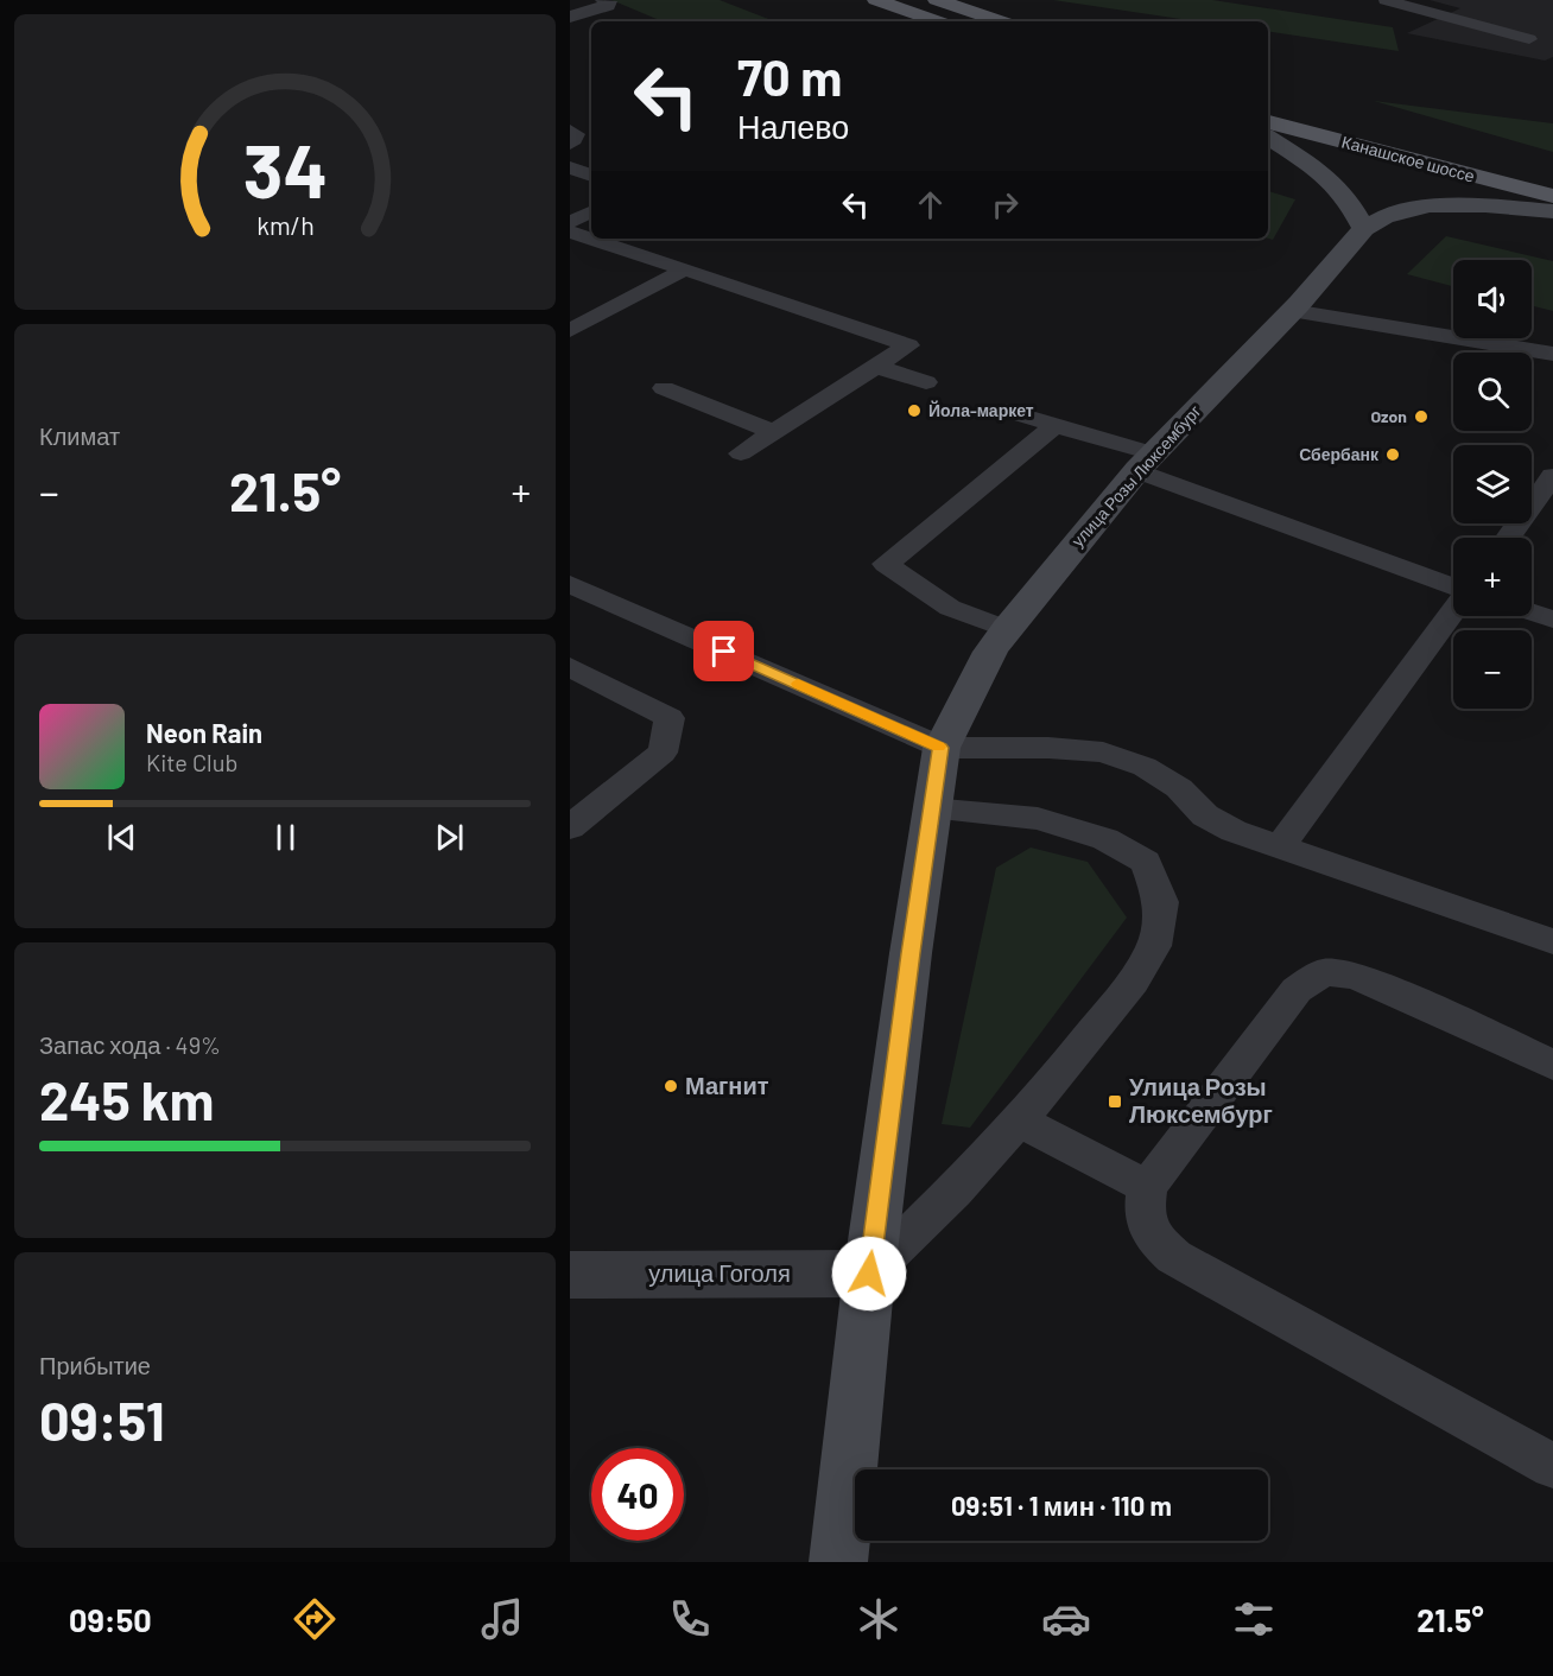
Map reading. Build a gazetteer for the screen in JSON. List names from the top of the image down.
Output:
{
  "streets": {
    "main road": ["Канашское шоссе"],
    "street": ["улица Розы Люксембург", "улица Гоголя"]
  },
  "crossings": [
    ["улица Розы Люксембург", "улица Гоголя"]
  ],
  "places": {
    "other": [
      "Йола-маркет",
      "Ozon",
      "Сбербанк",
      "Магнит"
    ],
    "transit": ["Улица Розы Люксембург"]
  },
  "page": {
    "turn": ["70 m", "Налево"],
    "map_buttons": ["+", "−"],
    "tile": [
      "Климат",
      ["Запас хода · 49%", "245 km"],
      ["Прибытие", "09:51"]
    ],
    "heat": ["−", "21.5°", "+"],
    "song": ["Neon Rain", "Kite Club"],
    "limit": "40",
    "trip": "09:51 · 1 мин · 110 m",
    "tabs": ["09:50", "21.5°"],
    "gauge": ["34", "km/h"]
  }
}
